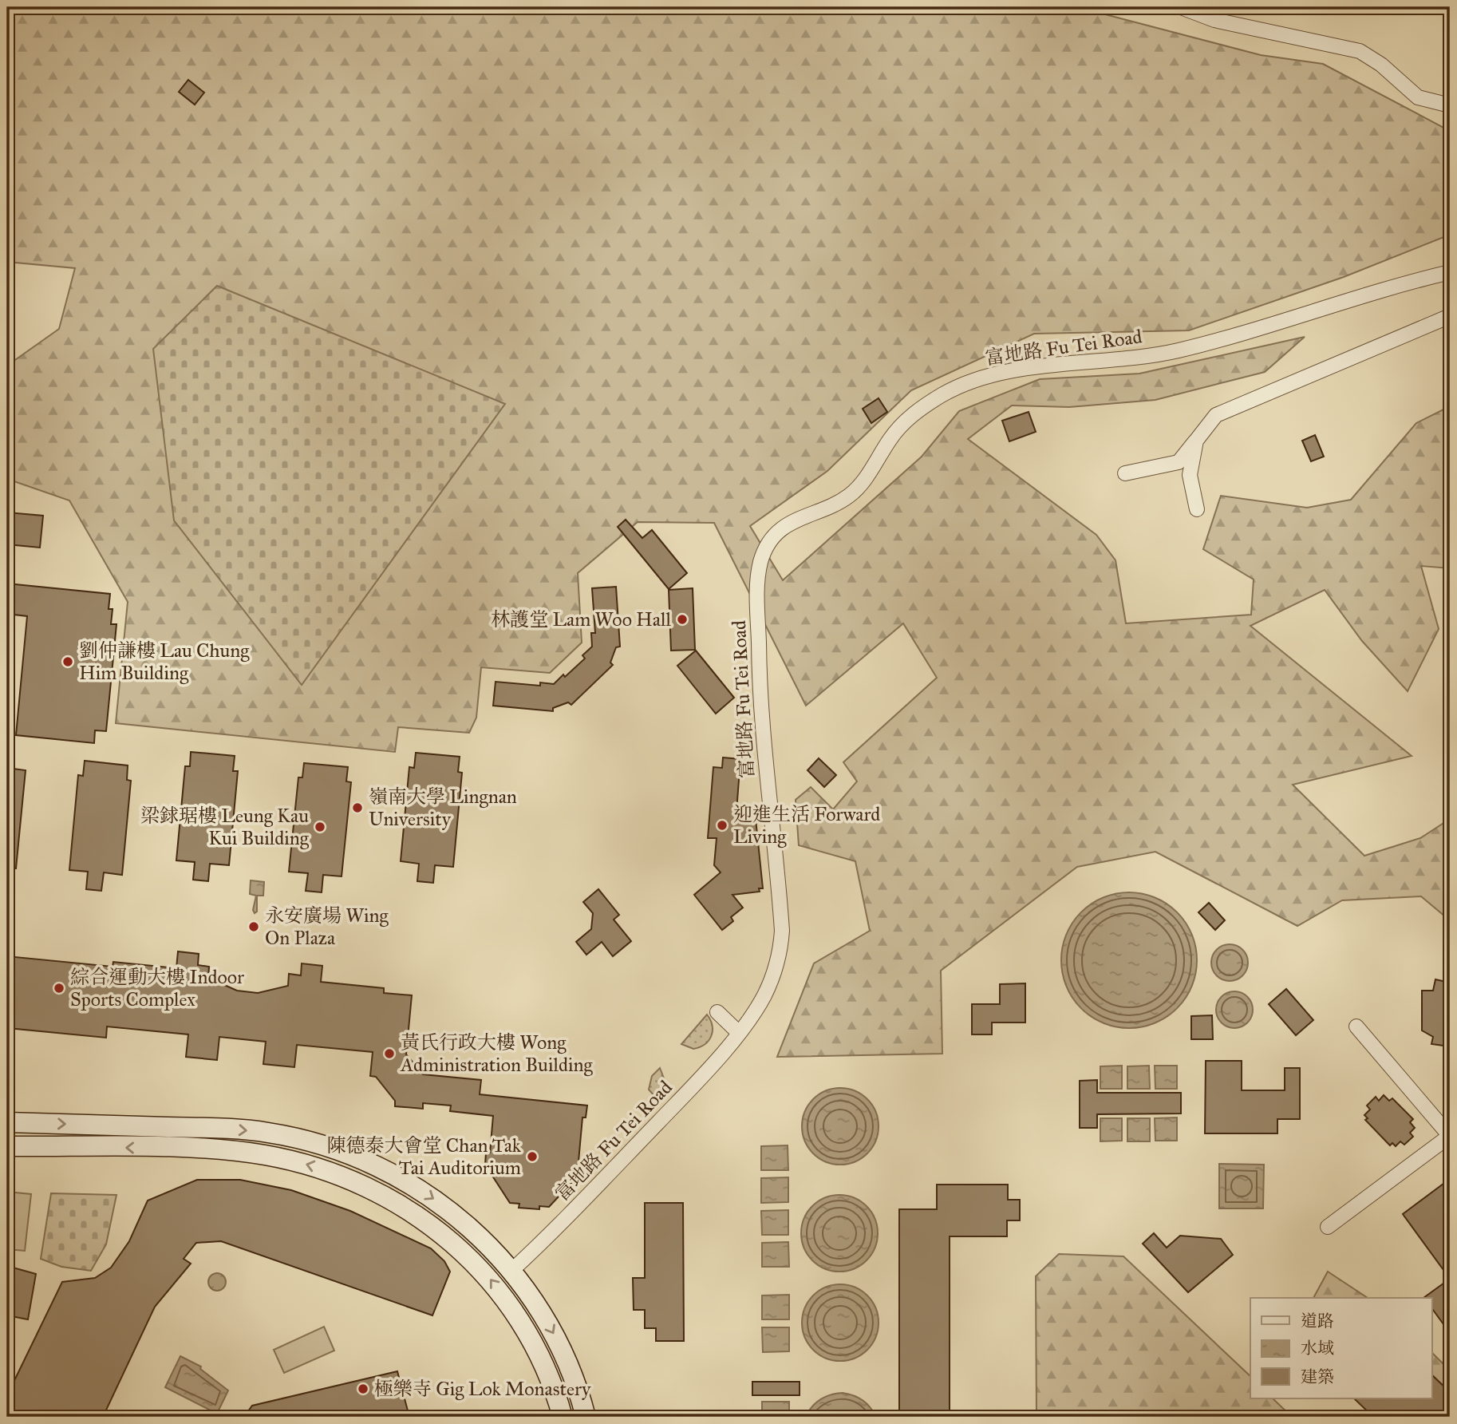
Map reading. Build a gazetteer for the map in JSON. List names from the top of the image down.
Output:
{
  "streets": {
    "street": ["富地路 Fu Tei Road"]
  },
  "places": [
    "林護堂 Lam Woo Hall",
    "劉仲謙樓 Lau Chung Him Building",
    "嶺南大學 Lingnan University",
    "迎進生活 Forward Living",
    "梁銶琚樓 Leung Kau Kui Building",
    "永安廣場 Wing On Plaza",
    "綜合運動大樓 Indoor Sports Complex",
    "黃氏行政大樓 Wong Administration Building",
    "陳德泰大會堂 Chan Tak Tai Auditorium",
    "極樂寺 Gig Lok Monastery"
  ],
  "legend": ["道路", "水域", "建築"]
}
